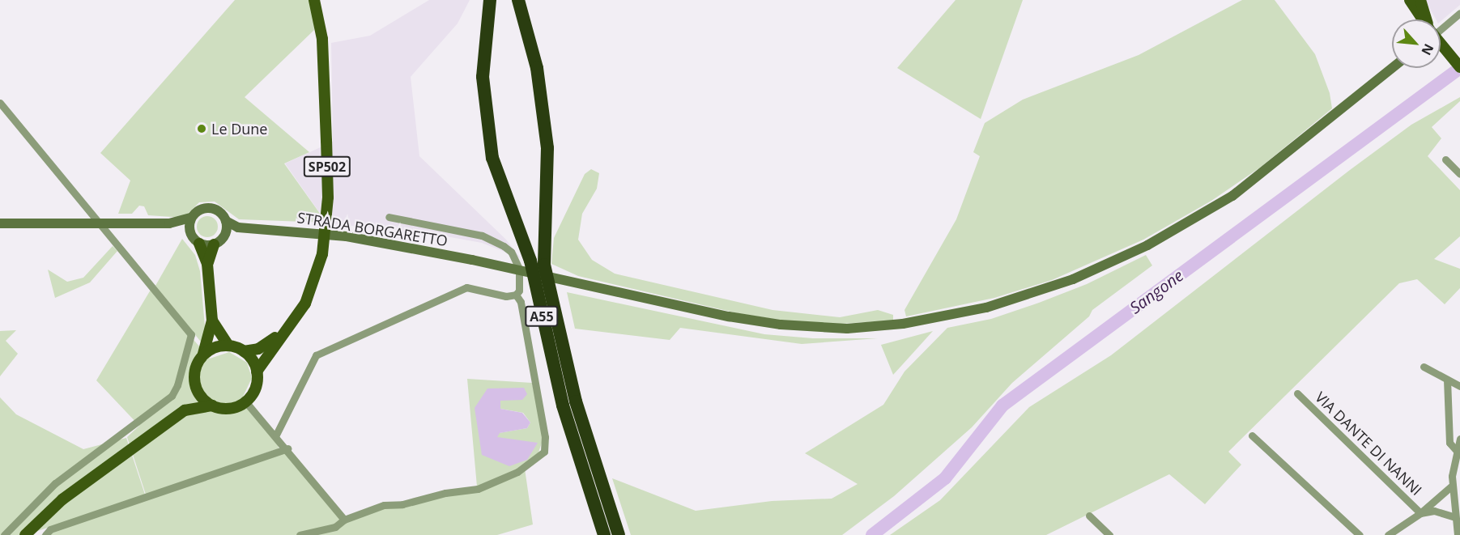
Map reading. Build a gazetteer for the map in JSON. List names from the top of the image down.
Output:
{
  "streets": {
    "highway": ["A55"],
    "main road": ["SP502"],
    "street": ["STRADA BORGARETTO", "VIA DANTE DI NANNI"]
  },
  "water": ["Sangone"],
  "places": ["Le Dune"],
  "north": "bottom right"
}
